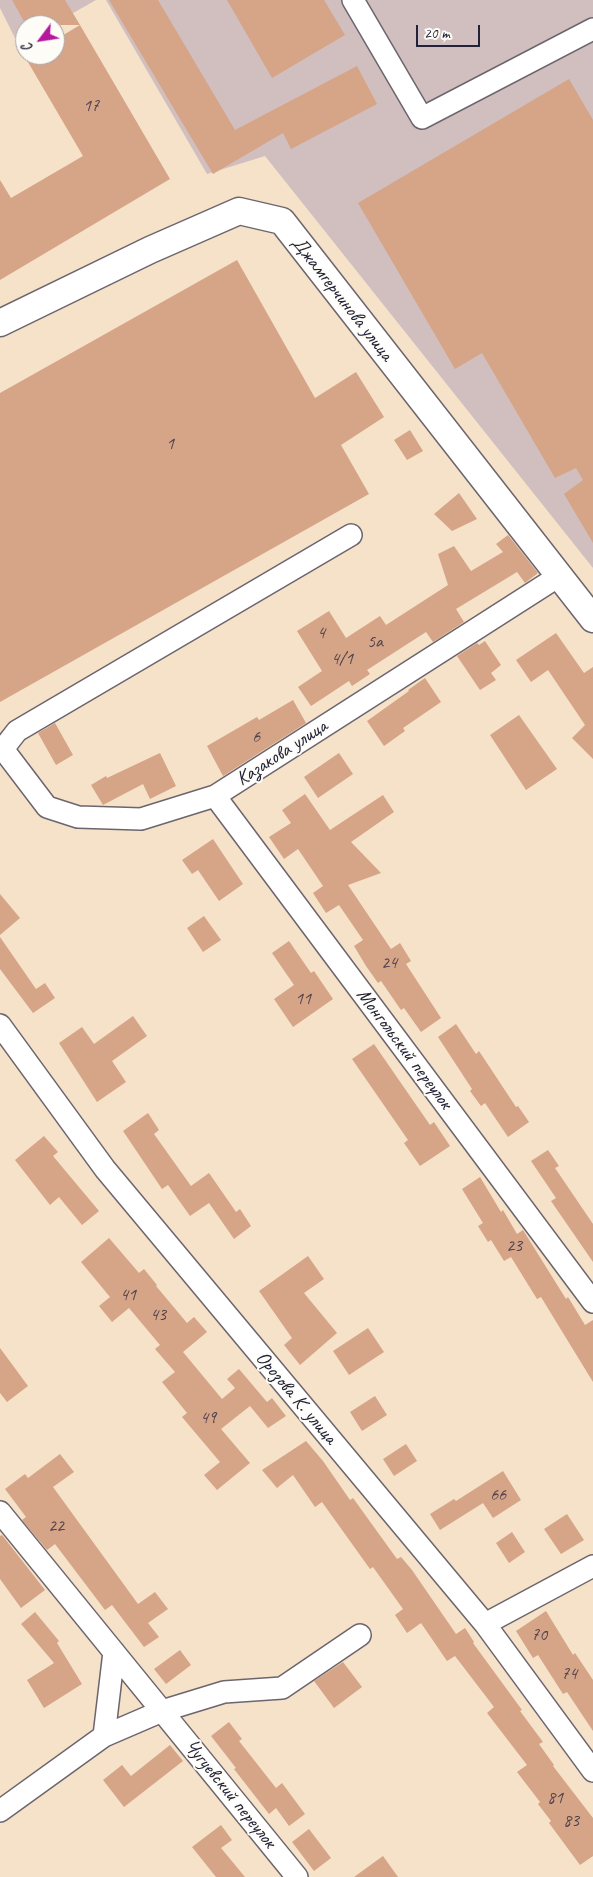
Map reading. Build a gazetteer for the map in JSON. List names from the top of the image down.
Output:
{
  "streets": {
    "street": [
      "Джамгерчинова улица",
      "Казакова улица",
      "Монгольский переулок",
      "Орозова К. улица",
      "Чугуевский переулок"
    ]
  },
  "crossings": [
    ["Джамгерчинова улица", "Казакова улица"],
    ["Казакова улица", "Монгольский переулок"]
  ],
  "house_numbers": [
    "17",
    "1",
    "4",
    "5а",
    "4/1",
    "6",
    "24",
    "11",
    "23",
    "41",
    "43",
    "49",
    "66",
    "22",
    "70",
    "74",
    "81",
    "83"
  ],
  "scale_bar": "20 m",
  "north": "bottom left"
}
